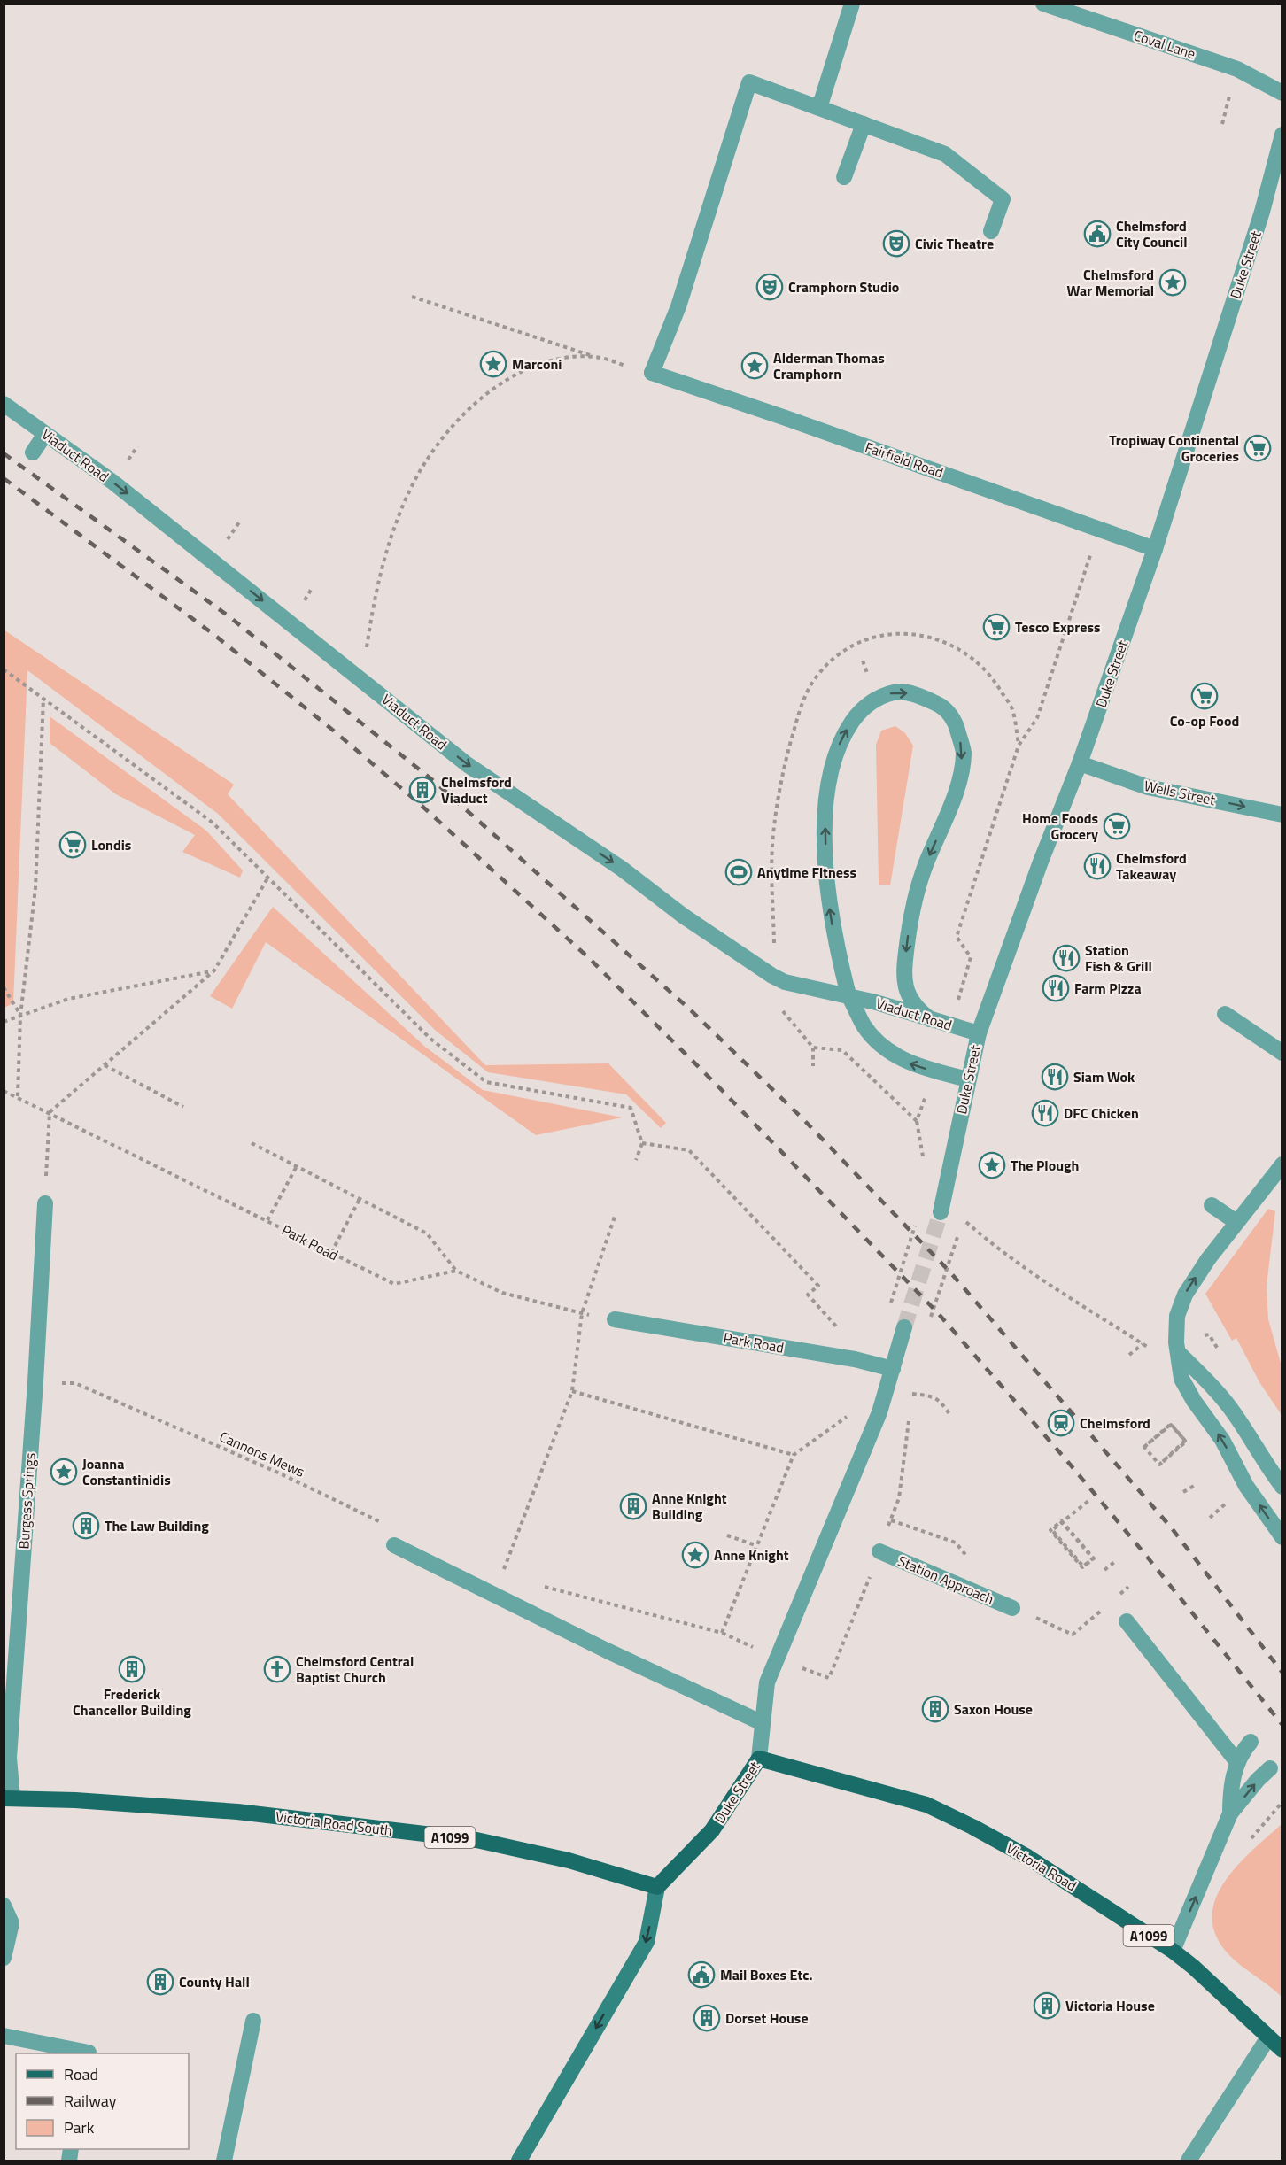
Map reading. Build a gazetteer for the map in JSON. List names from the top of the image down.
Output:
{
  "streets": {
    "main road": [
      "Duke Street",
      "Victoria Road South",
      "A1099",
      "Victoria Road"
    ],
    "street": [
      "Coval Lane",
      "Viaduct Road",
      "Fairfield Road",
      "Wells Street",
      "Park Road",
      "Burgess Springs",
      "Station Approach"
    ],
    "path": ["Cannons Mews"]
  },
  "crossings": [
    ["Duke Street", "Viaduct Road"],
    ["Duke Street", "Fairfield Road"],
    ["Duke Street", "Wells Street"],
    ["Duke Street", "Park Road"],
    ["Duke Street", "Victoria Road South"],
    ["Duke Street", "Victoria Road"],
    ["Cannons Mews", "Burgess Springs"],
    ["Burgess Springs", "Victoria Road South"]
  ],
  "one_way": ["Wells Street"],
  "places": {
    "public building": ["Chelmsford City Council", "Mail Boxes Etc."],
    "theatre": ["Civic Theatre", "Cramphorn Studio"],
    "place": [
      "Chelmsford War Memorial",
      "Marconi",
      "Alderman Thomas Cramphorn",
      "The Plough",
      "Joanna Constantinidis",
      "Anne Knight"
    ],
    "supermarket": [
      "Tropiway Continental Groceries",
      "Tesco Express",
      "Co-op Food",
      "Home Foods Grocery",
      "Londis"
    ],
    "building": [
      "Chelmsford Viaduct",
      "Anne Knight Building",
      "The Law Building",
      "Frederick Chancellor Building",
      "Saxon House",
      "County Hall",
      "Victoria House",
      "Dorset House"
    ],
    "restaurant": [
      "Chelmsford Takeaway",
      "Station Fish & Grill",
      "Farm Pizza",
      "Siam Wok",
      "DFC Chicken"
    ],
    "sports": ["Anytime Fitness"],
    "station": ["Chelmsford"],
    "church": ["Chelmsford Central Baptist Church"]
  },
  "legend": ["Road", "Railway", "Park"]
}
